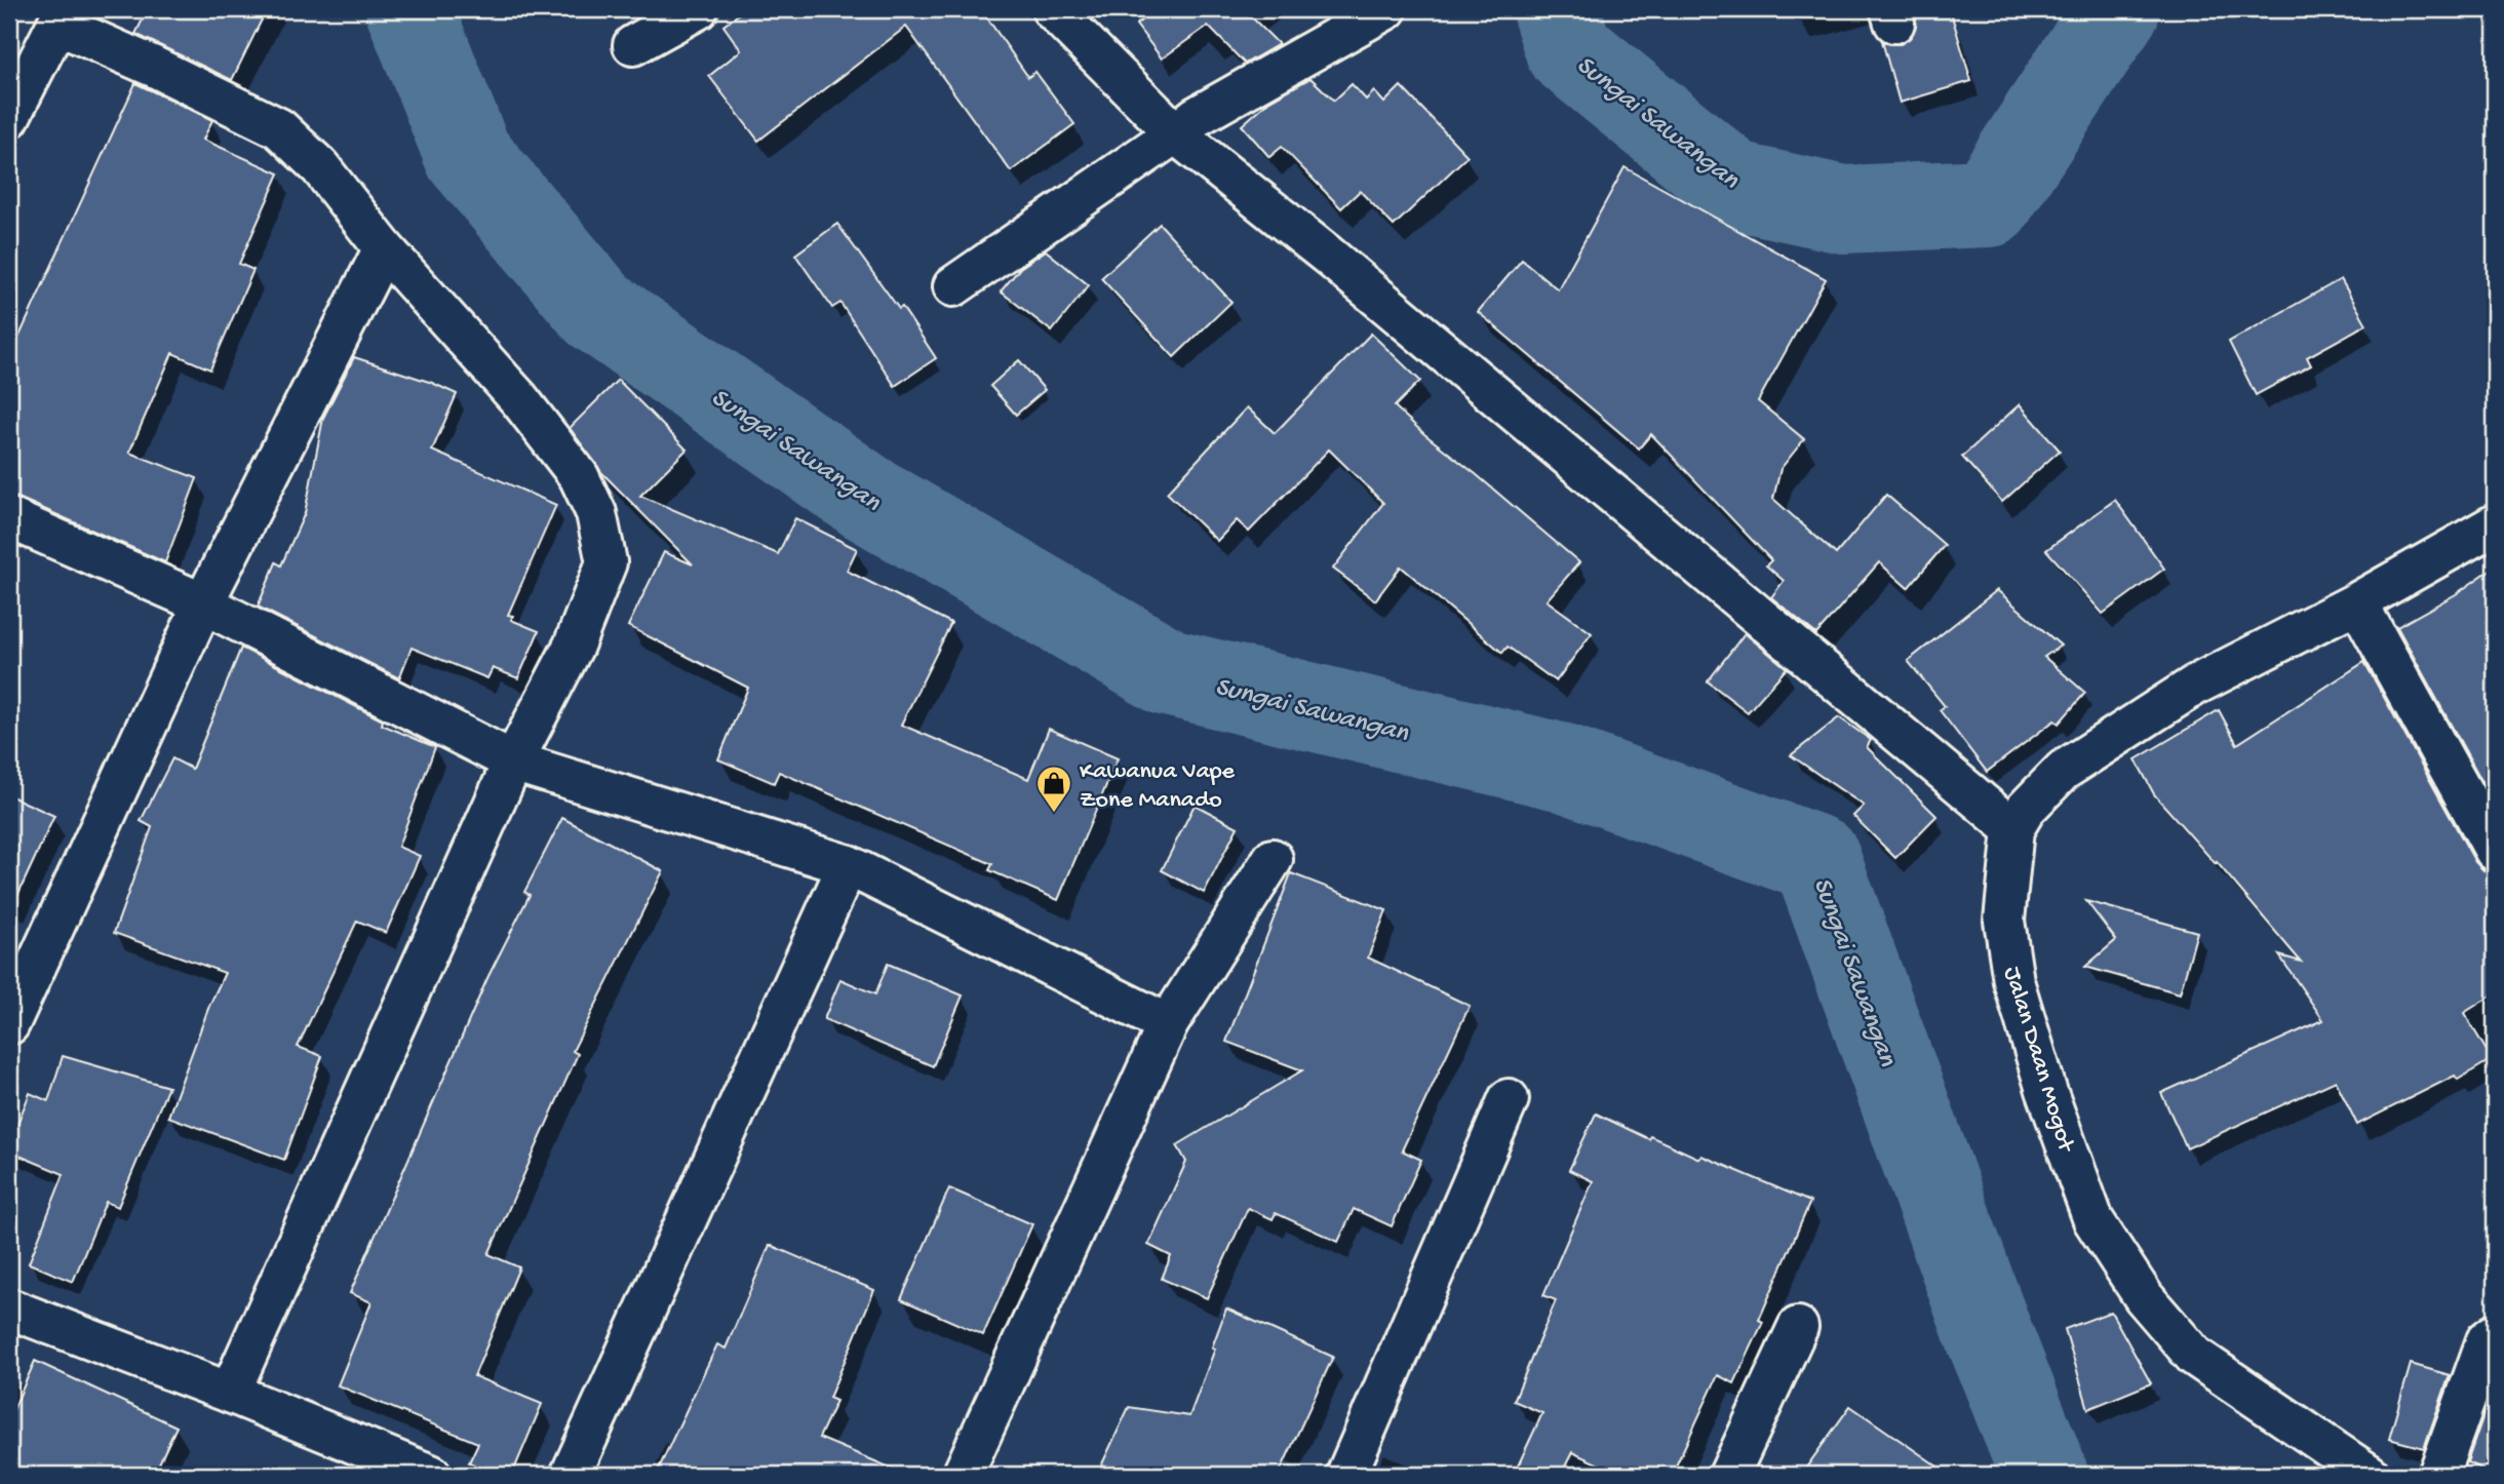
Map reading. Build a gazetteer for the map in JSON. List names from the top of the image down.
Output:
{
  "streets": {
    "street": ["Jalan Daan Mogot"]
  },
  "water": ["Sungai Sawangan"],
  "places": {
    "shop": ["Kawanua Vape Zone Manado"]
  }
}
